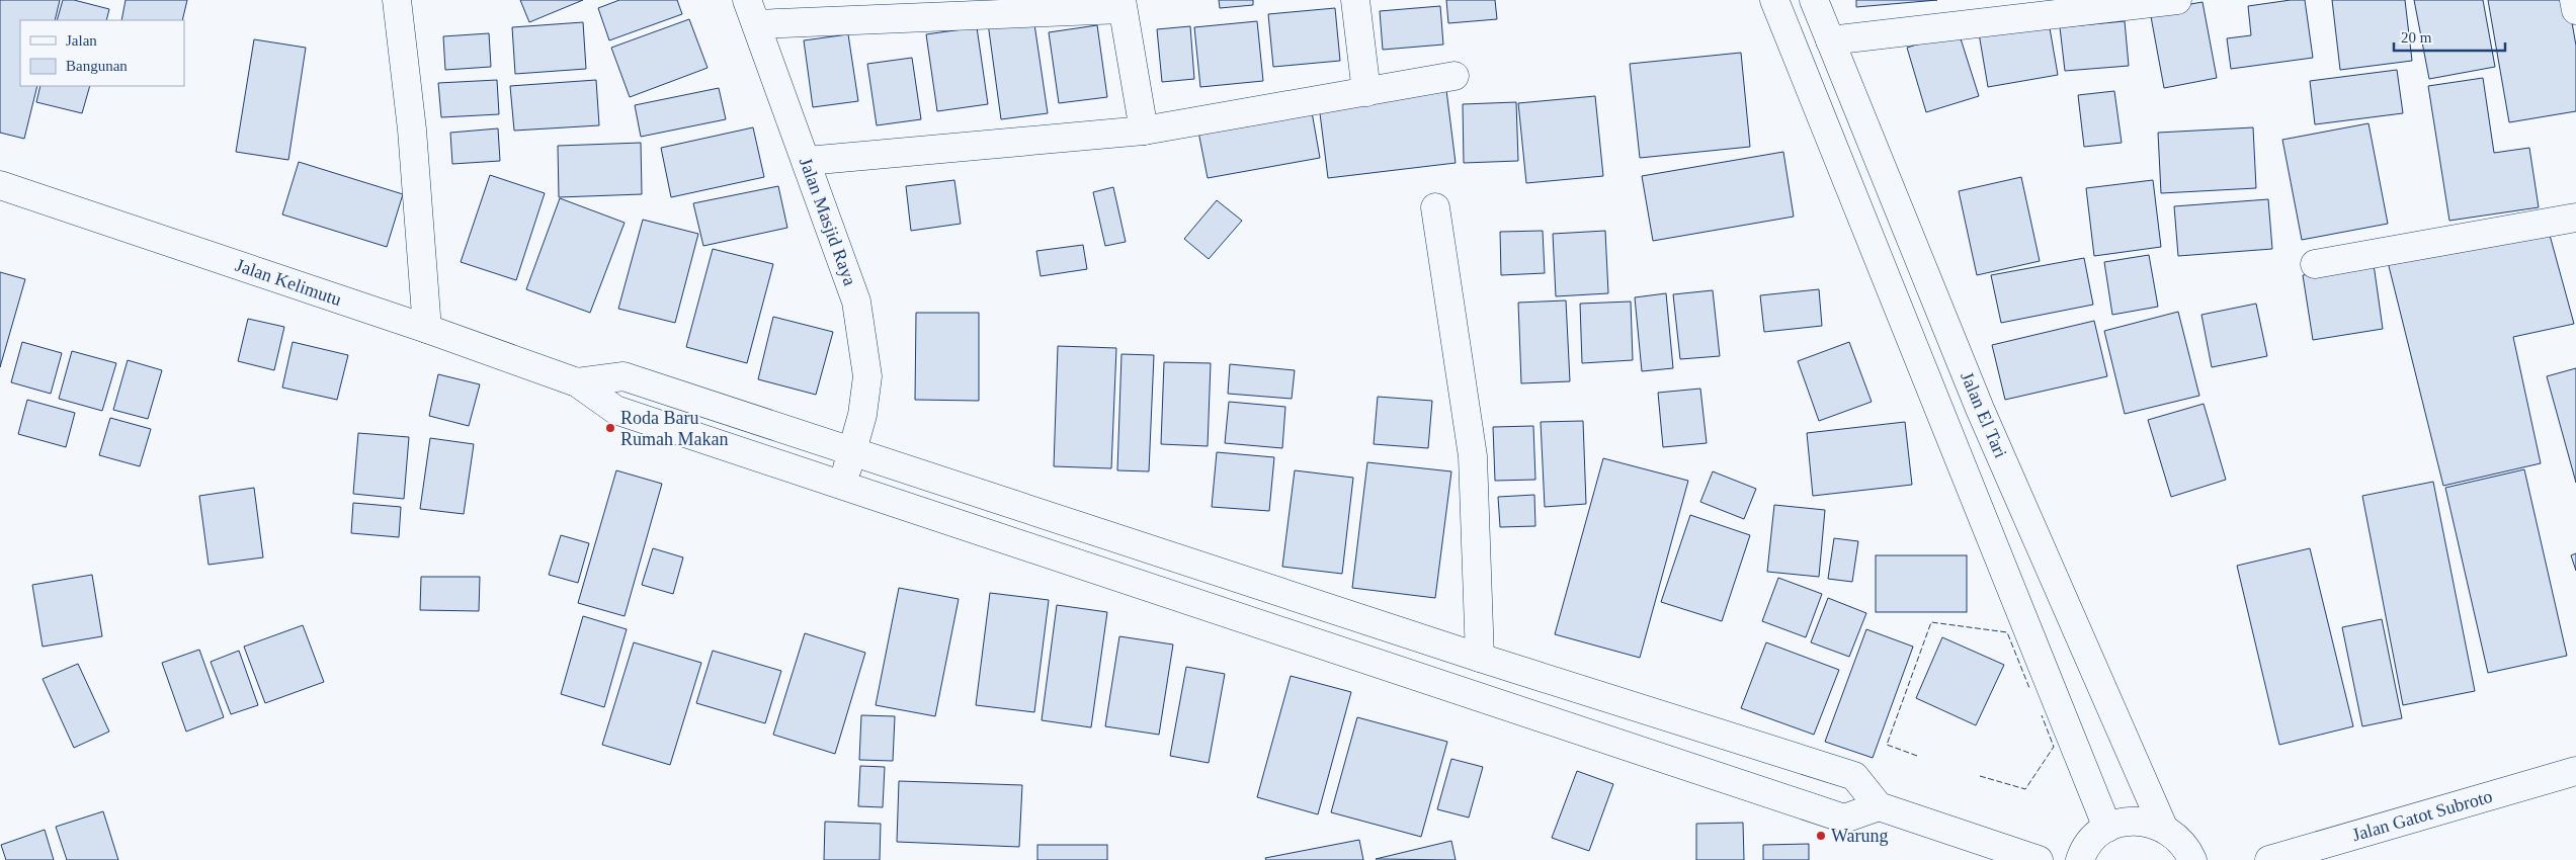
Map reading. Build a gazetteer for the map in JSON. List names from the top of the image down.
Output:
{
  "streets": {
    "main road": [
      "Jalan Masjid Raya",
      "Jalan Kelimutu",
      "Jalan El Tari",
      "Jalan Gatot Subroto"
    ]
  },
  "crossings": [
    ["Jalan Masjid Raya", "Jalan Kelimutu"]
  ],
  "places": ["Roda Baru Rumah Makan", "Warung"],
  "legend": ["Jalan", "Bangunan"],
  "scale_bar": "20 m"
}
